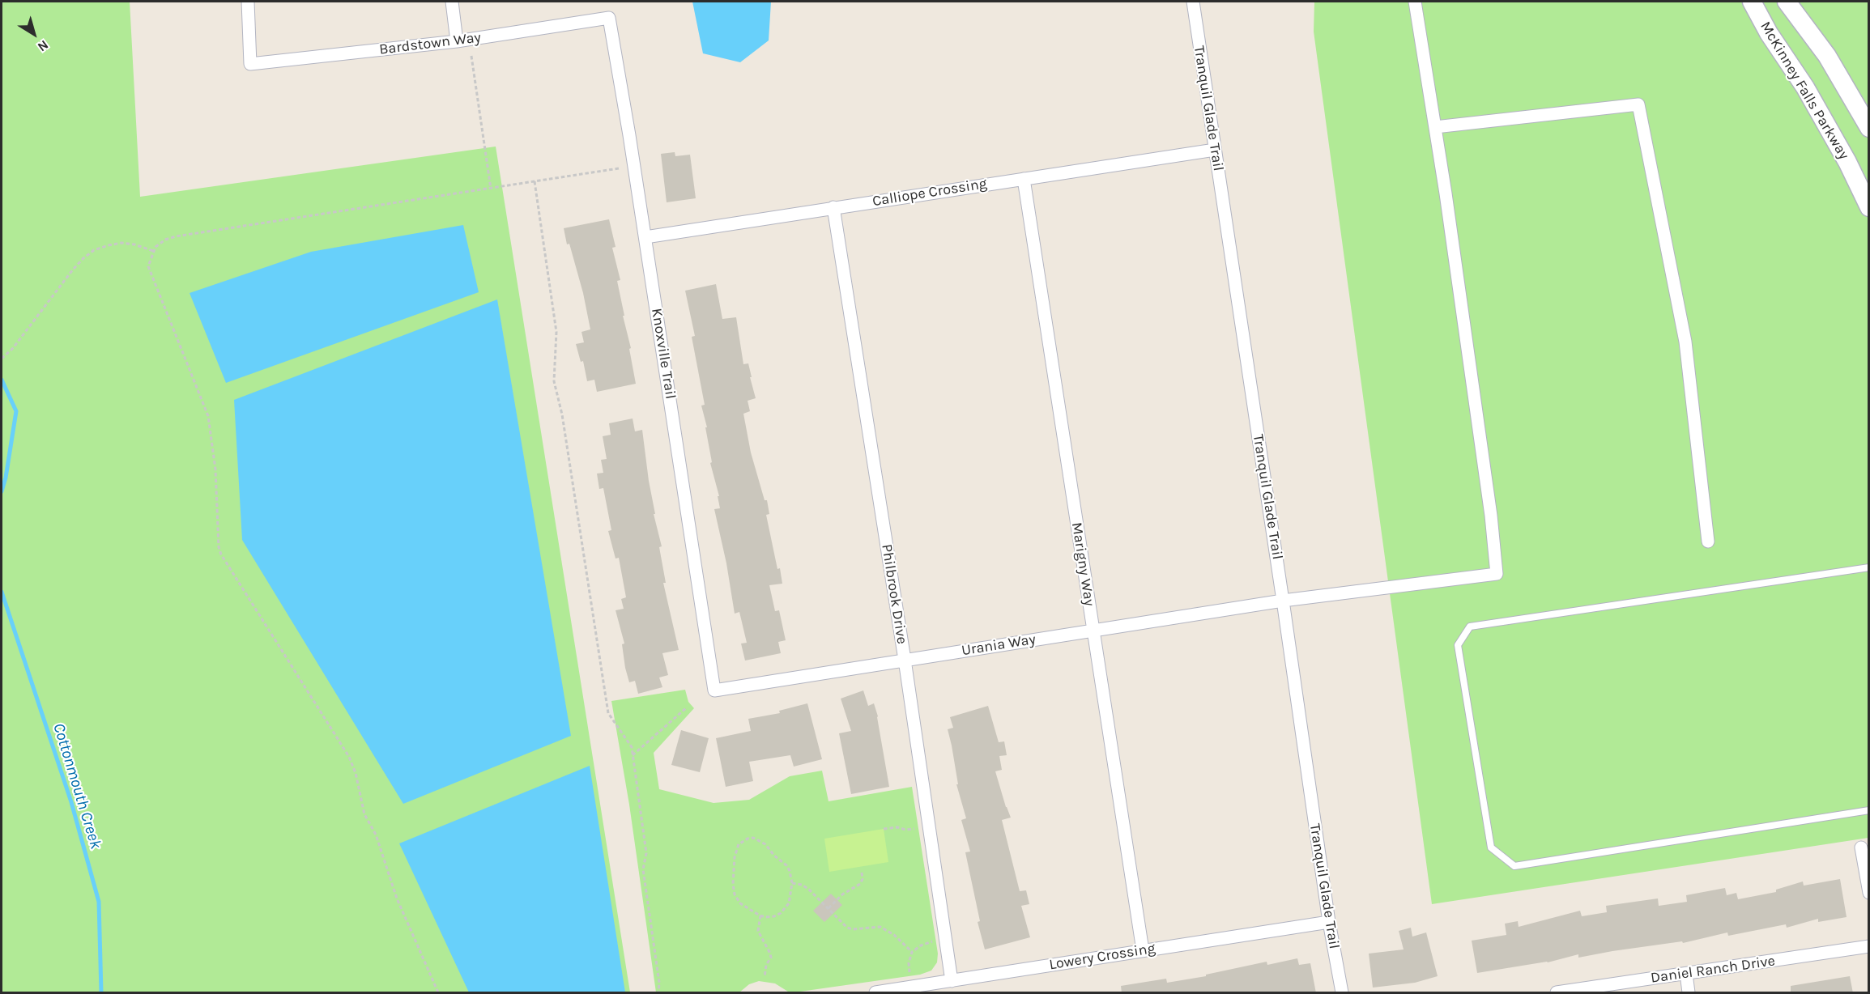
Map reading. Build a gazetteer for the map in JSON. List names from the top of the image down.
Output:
{
  "streets": {
    "main road": ["McKinney Falls Parkway"],
    "street": [
      "Bardstown Way",
      "Tranquil Glade Trail",
      "Calliope Crossing",
      "Knoxville Trail",
      "Marigny Way",
      "Philbrook Drive",
      "Urania Way",
      "Lowery Crossing",
      "Daniel Ranch Drive"
    ]
  },
  "crossings": [
    ["Bardstown Way", "Knoxville Trail"],
    ["Tranquil Glade Trail", "Calliope Crossing"],
    ["Tranquil Glade Trail", "Urania Way"],
    ["Tranquil Glade Trail", "Lowery Crossing"],
    ["Calliope Crossing", "Knoxville Trail"],
    ["Calliope Crossing", "Marigny Way"],
    ["Calliope Crossing", "Philbrook Drive"],
    ["Knoxville Trail", "Urania Way"],
    ["Marigny Way", "Urania Way"],
    ["Marigny Way", "Lowery Crossing"],
    ["Philbrook Drive", "Urania Way"],
    ["Philbrook Drive", "Lowery Crossing"]
  ],
  "water": ["Cottonmouth Creek"],
  "north": "bottom right"
}
